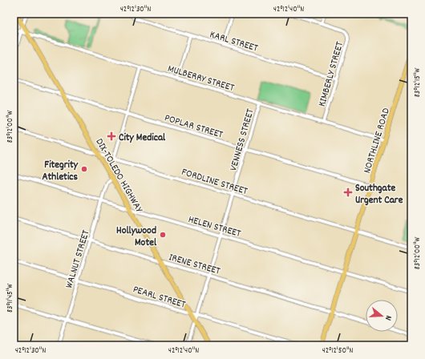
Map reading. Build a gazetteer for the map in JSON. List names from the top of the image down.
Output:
{
  "streets": {
    "main road": ["NORTHLINE ROAD", "DIX-TOLEDO HIGHWAY"],
    "street": [
      "KARL STREET",
      "KIMBERLY STREET",
      "MULBERRY STREET",
      "POPLAR STREET",
      "VENNESS STREET",
      "FORDLINE STREET",
      "HELEN STREET",
      "WALNUT STREET",
      "IRENE STREET",
      "PEARL STREET"
    ]
  },
  "crossings": [
    ["KARL STREET", "KIMBERLY STREET"],
    ["KIMBERLY STREET", "MULBERRY STREET"],
    ["MULBERRY STREET", "VENNESS STREET"],
    ["MULBERRY STREET", "NORTHLINE ROAD"],
    ["MULBERRY STREET", "DIX-TOLEDO HIGHWAY"],
    ["POPLAR STREET", "VENNESS STREET"],
    ["POPLAR STREET", "NORTHLINE ROAD"],
    ["POPLAR STREET", "DIX-TOLEDO HIGHWAY"],
    ["VENNESS STREET", "DIX-TOLEDO HIGHWAY"],
    ["VENNESS STREET", "FORDLINE STREET"],
    ["VENNESS STREET", "HELEN STREET"],
    ["VENNESS STREET", "IRENE STREET"],
    ["VENNESS STREET", "PEARL STREET"],
    ["NORTHLINE ROAD", "FORDLINE STREET"],
    ["NORTHLINE ROAD", "HELEN STREET"],
    ["NORTHLINE ROAD", "IRENE STREET"],
    ["DIX-TOLEDO HIGHWAY", "FORDLINE STREET"],
    ["DIX-TOLEDO HIGHWAY", "HELEN STREET"],
    ["DIX-TOLEDO HIGHWAY", "WALNUT STREET"],
    ["DIX-TOLEDO HIGHWAY", "IRENE STREET"],
    ["DIX-TOLEDO HIGHWAY", "PEARL STREET"],
    ["HELEN STREET", "WALNUT STREET"],
    ["WALNUT STREET", "IRENE STREET"],
    ["WALNUT STREET", "PEARL STREET"]
  ],
  "places": {
    "health": ["City Medical", "Southgate Urgent Care"],
    "other": ["Fitegrity Athletics", "Hollywood Motel"]
  },
  "north": "right",
  "coordinates": [
    "42°12'30\"N",
    "42°12'40\"N",
    "83°12'15\"W",
    "83°12'00\"W",
    "83°11'45\"W",
    "42°12'50\"N"
  ]
}
